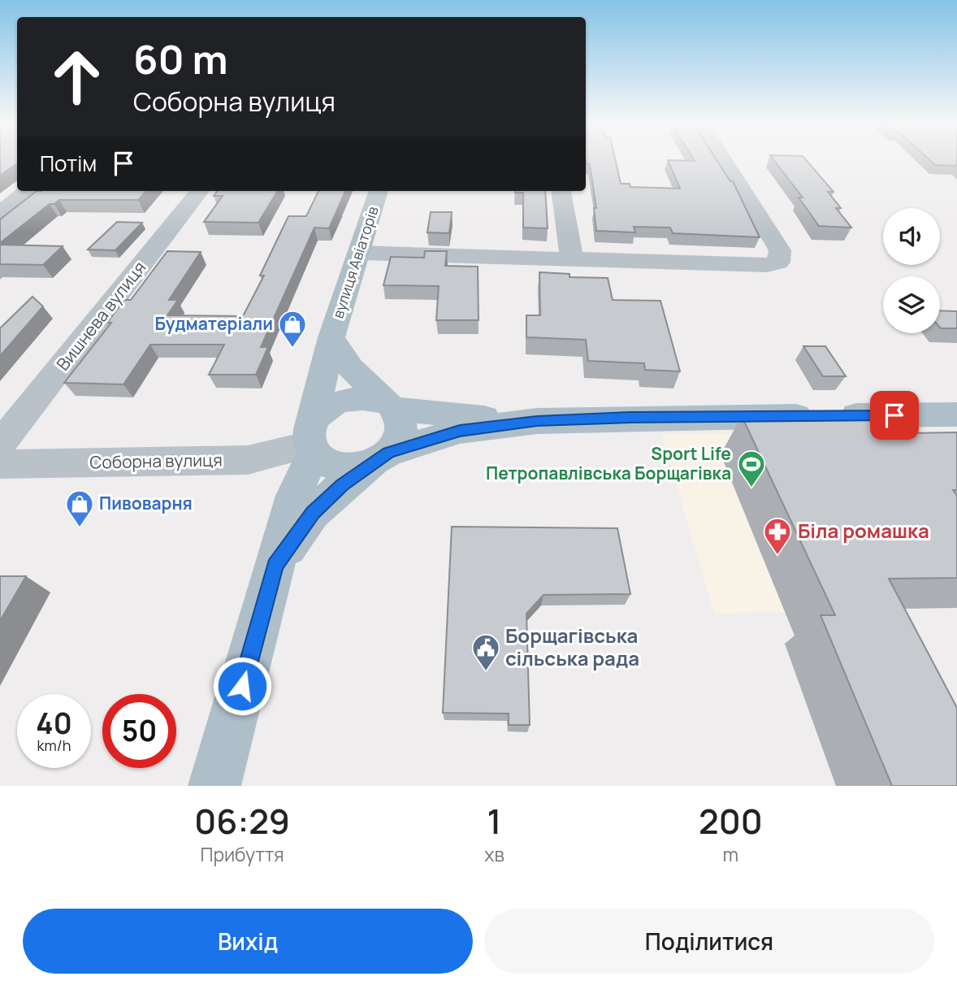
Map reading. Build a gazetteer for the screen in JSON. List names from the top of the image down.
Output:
{
  "streets": {
    "main road": ["вулиця Авіаторів"],
    "street": ["Вишнева вулиця", "Соборна вулиця"]
  },
  "crossings": [
    ["вулиця Авіаторів", "Соборна вулиця"]
  ],
  "places": {
    "shop": ["Будматеріали", "Пивоварня"],
    "sports": ["Sport Life Петропавлівська Борщагівка"],
    "pharmacy": ["Біла ромашка"],
    "public building": ["Борщагівська сільська рада"]
  },
  "page": {
    "turn": ["60 m", "Соборна вулиця"],
    "then": "Потім",
    "speed": "40 km/h",
    "limit": "50",
    "eta": [
      "06:29",
      "Прибуття",
      "1",
      "хв",
      "200",
      "m"
    ],
    "buttons": ["Вихід", "Поділитися"]
  }
}
